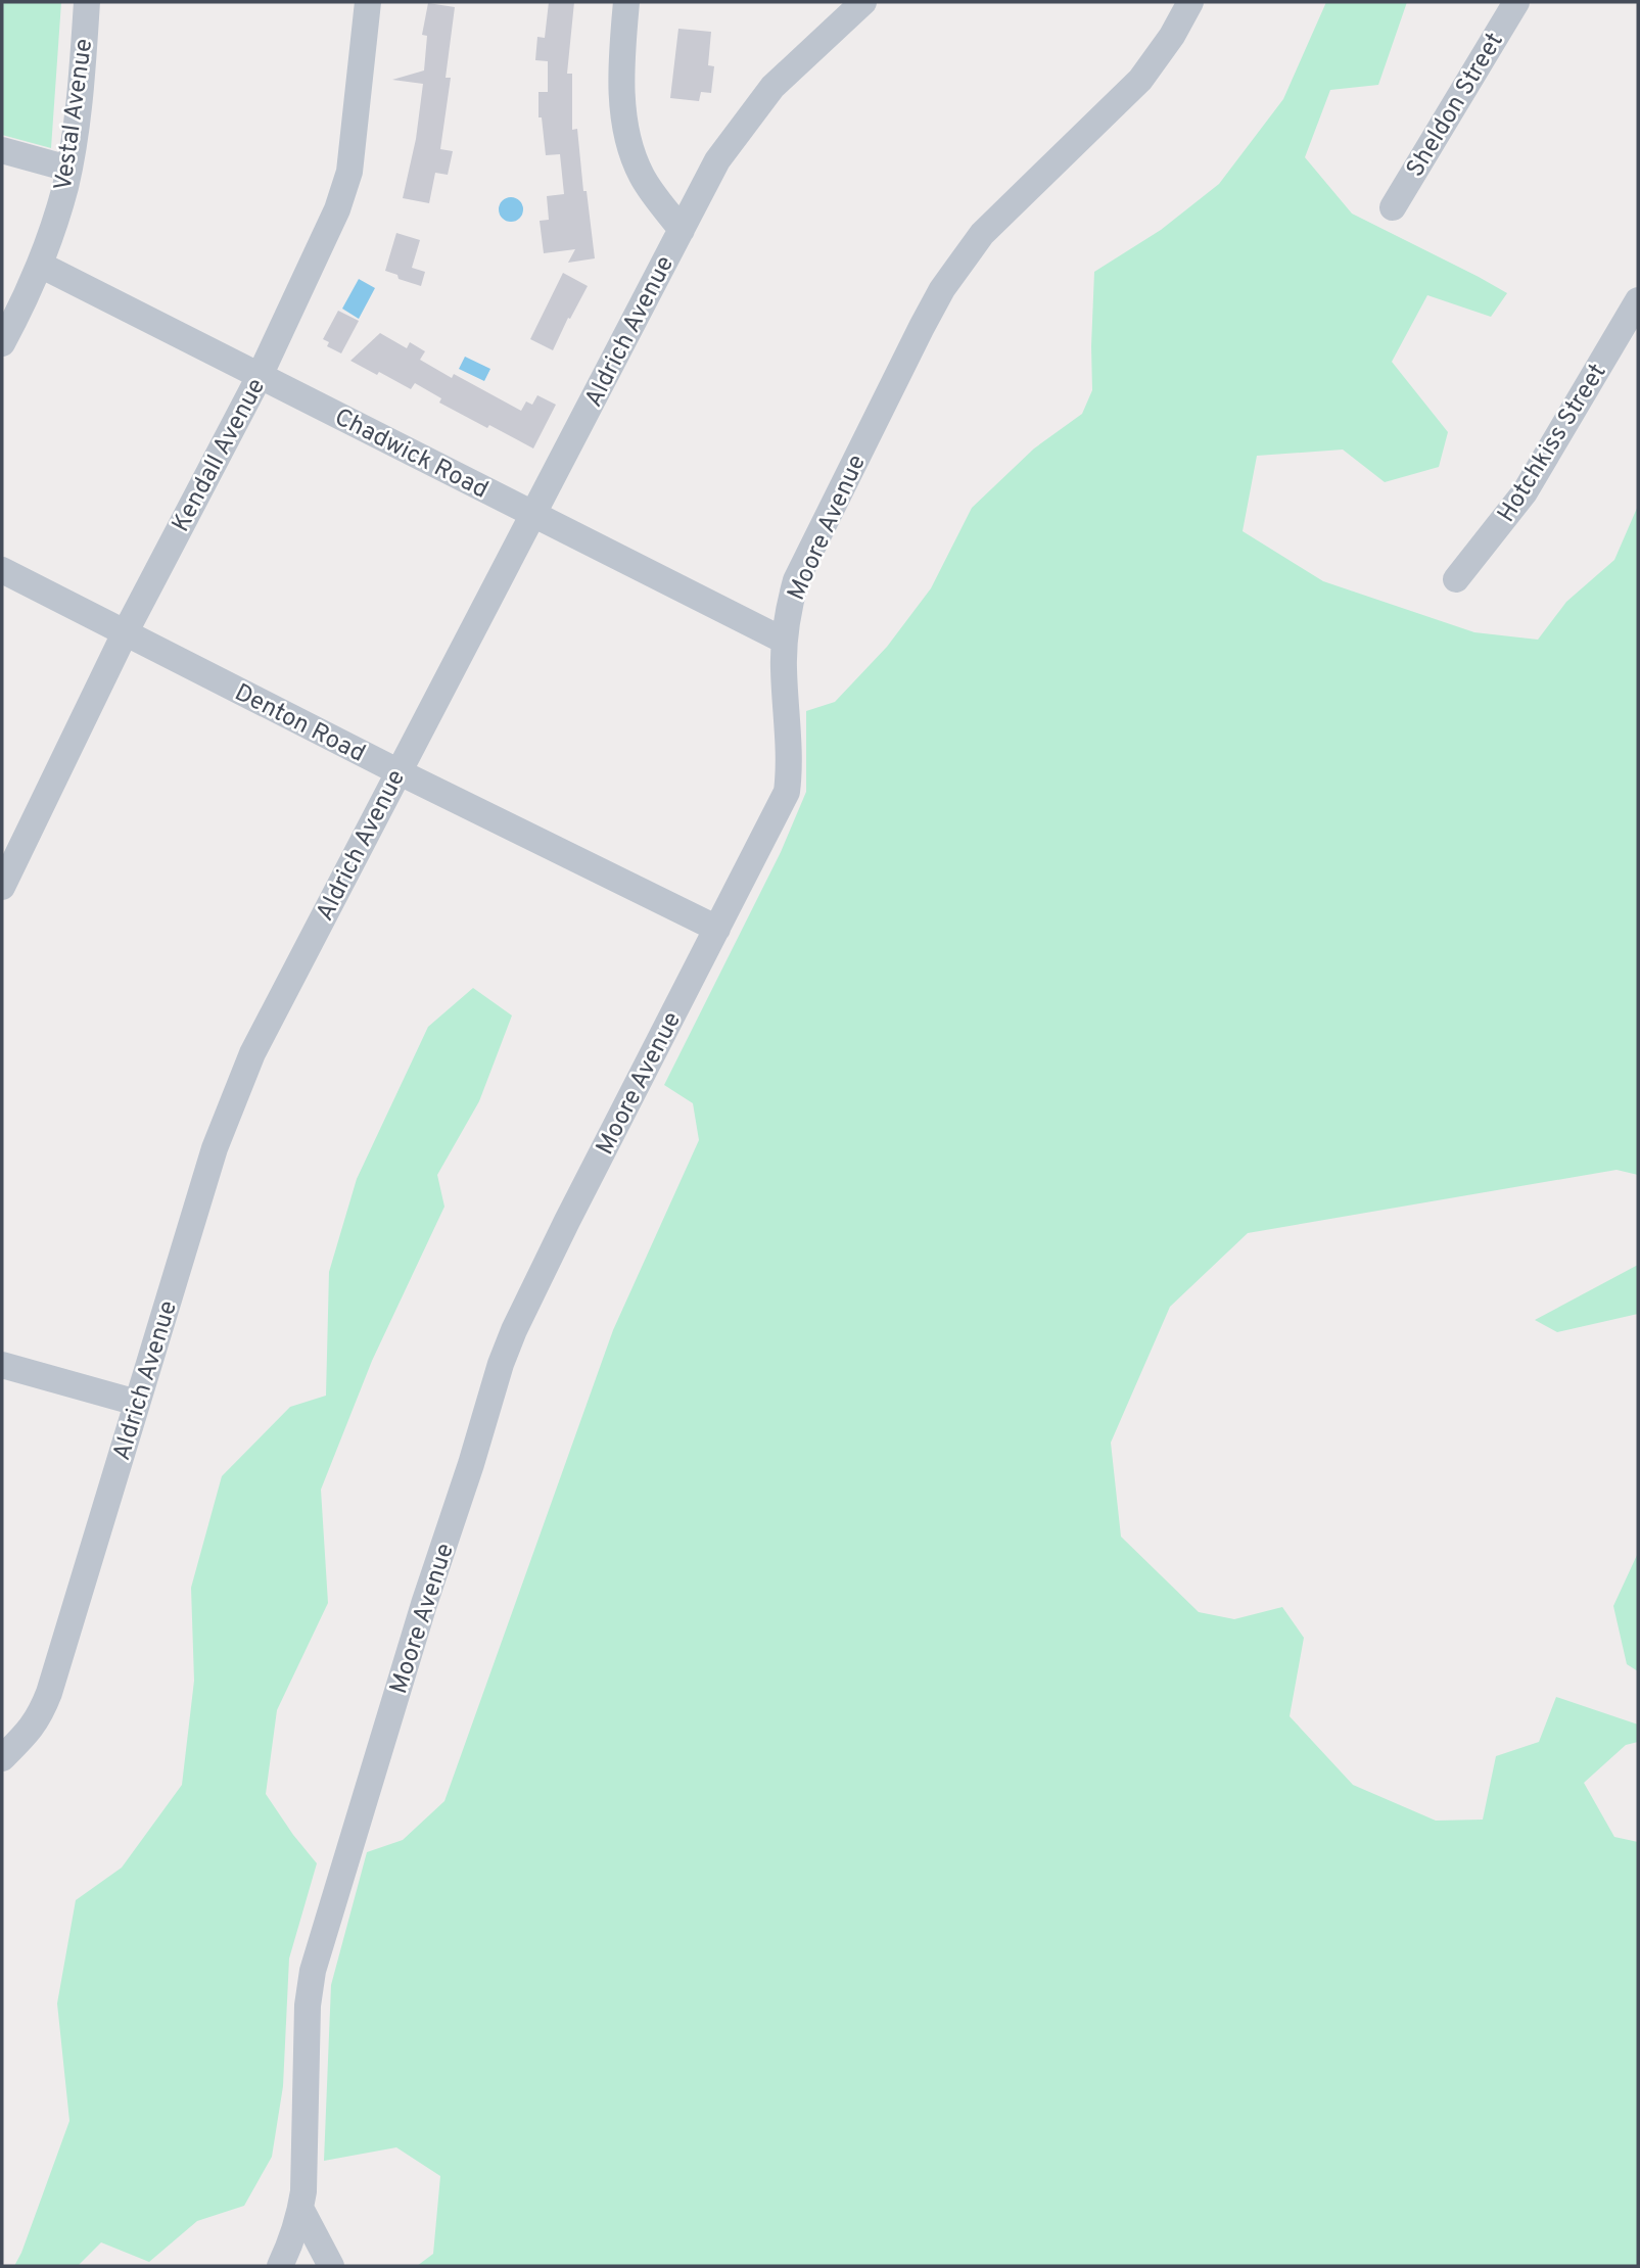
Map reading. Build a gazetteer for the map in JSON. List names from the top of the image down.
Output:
{
  "streets": {
    "street": [
      "Sheldon Street",
      "Vestal Avenue",
      "Aldrich Avenue",
      "Hotchkiss Street",
      "Chadwick Road",
      "Kendall Avenue",
      "Moore Avenue",
      "Denton Road"
    ]
  },
  "crossings": [
    ["Vestal Avenue", "Chadwick Road"],
    ["Aldrich Avenue", "Chadwick Road"],
    ["Aldrich Avenue", "Denton Road"],
    ["Chadwick Road", "Kendall Avenue"],
    ["Chadwick Road", "Moore Avenue"],
    ["Kendall Avenue", "Denton Road"],
    ["Moore Avenue", "Denton Road"]
  ]
}
